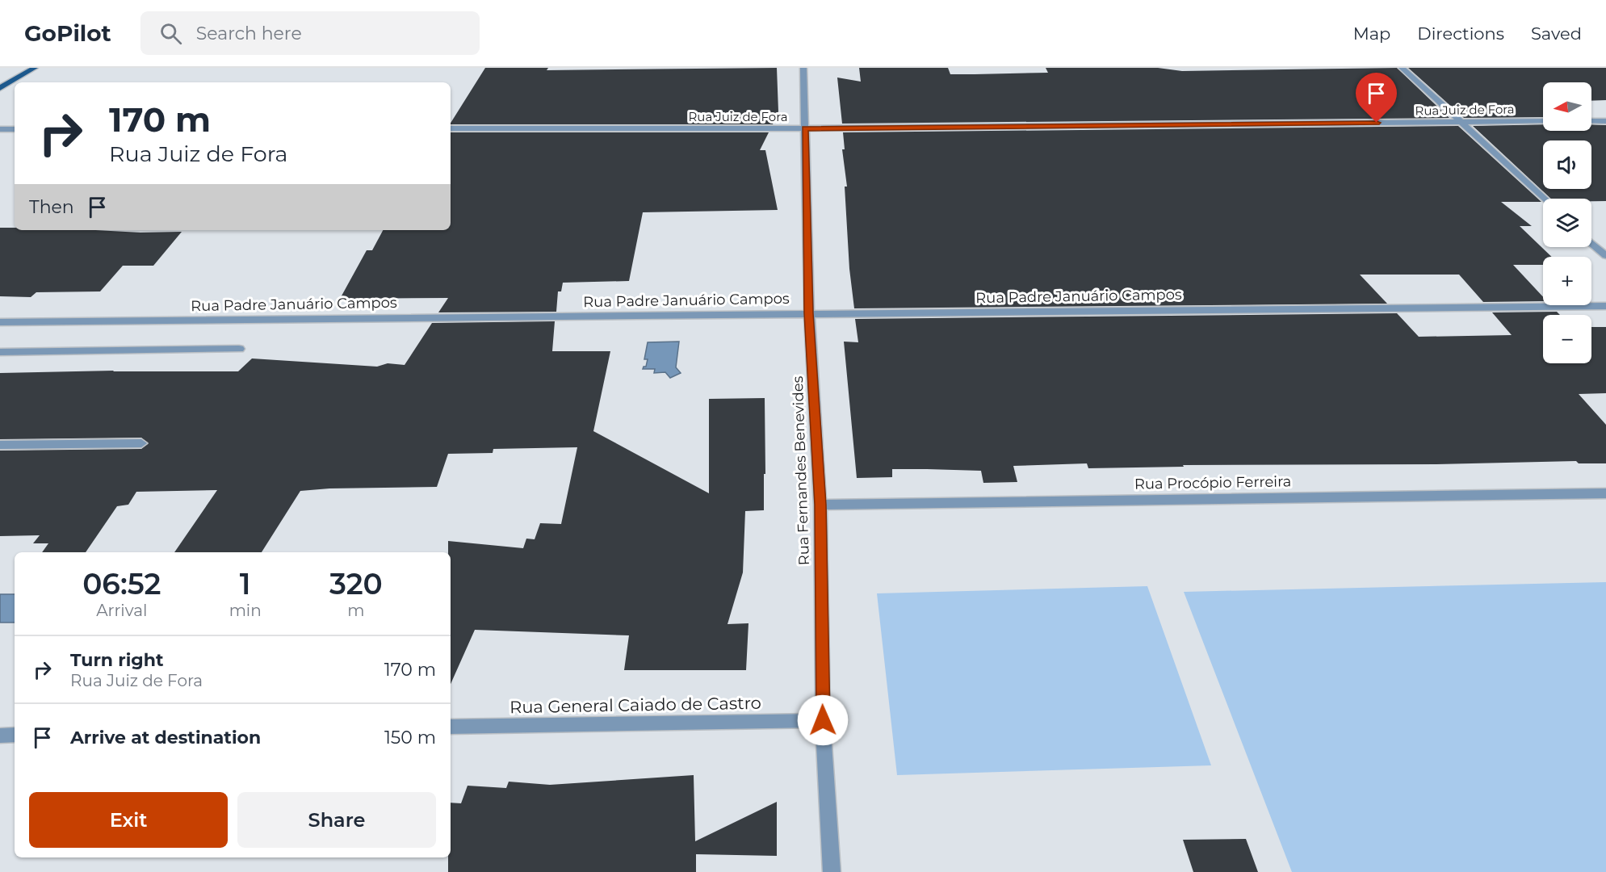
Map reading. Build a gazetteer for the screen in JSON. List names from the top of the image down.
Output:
{
  "streets": {
    "street": [
      "Rua Juiz de Fora",
      "Rua Padre Januário Campos",
      "Rua Fernandes Benevides",
      "Rua Procópio Ferreira",
      "Rua General Caiado de Castro"
    ]
  },
  "crossings": [
    ["Rua Juiz de Fora", "Rua Fernandes Benevides"],
    ["Rua Padre Januário Campos", "Rua Fernandes Benevides"],
    ["Rua Fernandes Benevides", "Rua Procópio Ferreira"],
    ["Rua Fernandes Benevides", "Rua General Caiado de Castro"]
  ],
  "north": "left",
  "page": {
    "header": "GoPilot",
    "search": "Search here",
    "nav": ["Map", "Directions", "Saved"],
    "map_buttons": ["+", "−"],
    "turn": ["170 m", "Rua Juiz de Fora"],
    "then": "Then",
    "eta": [
      "06:52",
      "Arrival",
      "1",
      "min",
      "320",
      "m"
    ],
    "list": [
      {
        "name": "Turn right",
        "note": "Rua Juiz de Fora",
        "value": "170 m"
      },
      {
        "name": "Arrive at destination",
        "value": "150 m"
      }
    ],
    "buttons": ["Exit", "Share"]
  }
}
